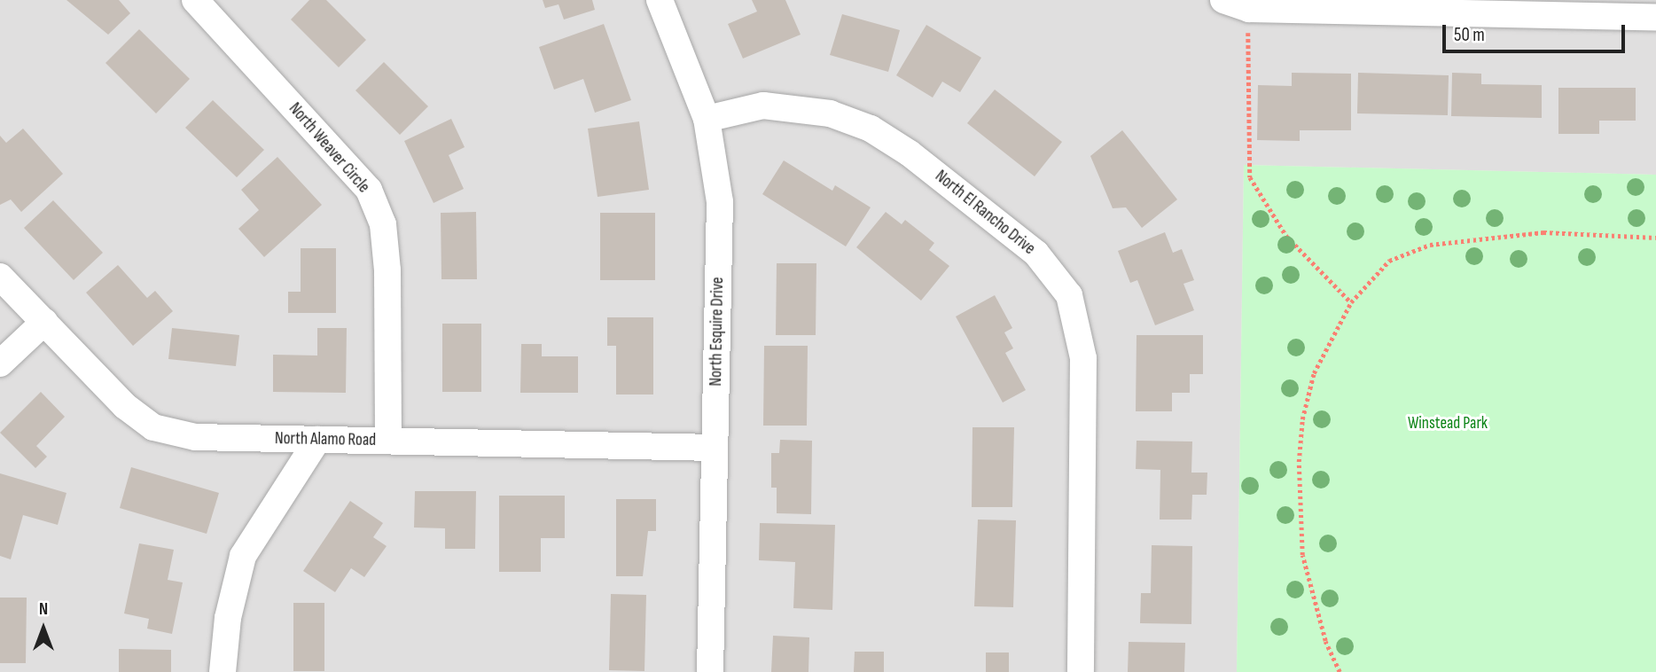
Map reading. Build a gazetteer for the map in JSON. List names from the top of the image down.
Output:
{
  "streets": {
    "street": [
      "North Weaver Circle",
      "North El Rancho Drive",
      "North Esquire Drive",
      "North Alamo Road"
    ]
  },
  "crossings": [
    ["North Weaver Circle", "North Alamo Road"],
    ["North El Rancho Drive", "North Esquire Drive"],
    ["North Esquire Drive", "North Alamo Road"]
  ],
  "parks": ["Winstead Park"],
  "scale_bar": "50 m",
  "north": "top"
}
